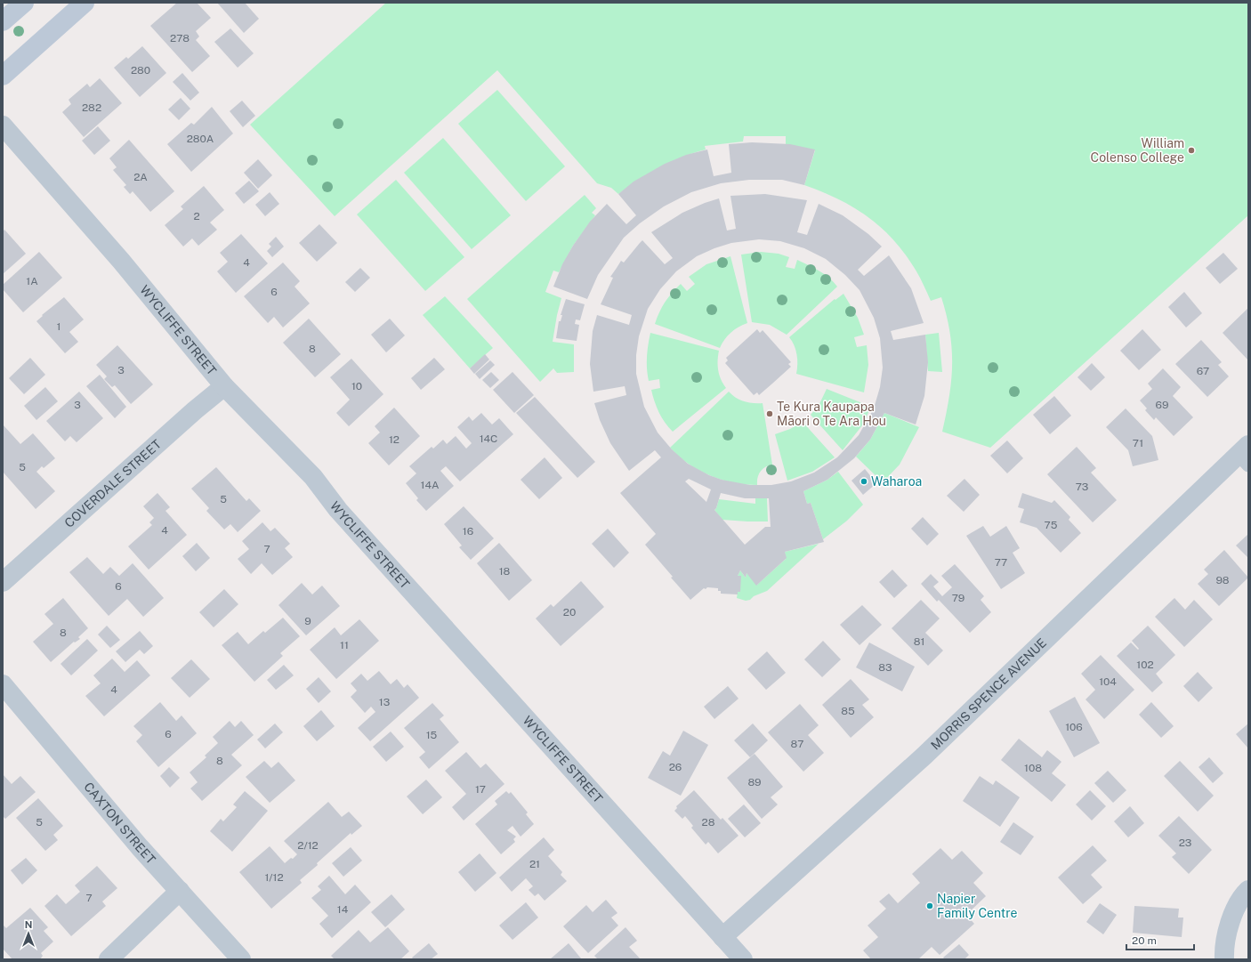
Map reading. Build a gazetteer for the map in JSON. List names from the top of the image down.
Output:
{
  "streets": {
    "street": [
      "WYCLIFFE STREET",
      "COVERDALE STREET",
      "MORRIS SPENCE AVENUE",
      "CAXTON STREET"
    ]
  },
  "crossings": [
    ["WYCLIFFE STREET", "COVERDALE STREET"],
    ["WYCLIFFE STREET", "MORRIS SPENCE AVENUE"]
  ],
  "places": [
    "William Colenso College",
    "Te Kura Kaupapa Māori o Te Ara Hou",
    "Waharoa",
    "Napier Family Centre"
  ],
  "house_numbers": [
    "278",
    "280",
    "282",
    "280A",
    "2A",
    "2",
    "4",
    "1A",
    "6",
    "1",
    "8",
    "3",
    "67",
    "10",
    "3",
    "69",
    "14C",
    "12",
    "71",
    "5",
    "14A",
    "73",
    "5",
    "75",
    "4",
    "16",
    "7",
    "77",
    "18",
    "98",
    "6",
    "79",
    "20",
    "9",
    "8",
    "81",
    "11",
    "102",
    "83",
    "104",
    "4",
    "13",
    "85",
    "106",
    "6",
    "15",
    "87",
    "8",
    "26",
    "108",
    "89",
    "17",
    "5",
    "28",
    "23",
    "2/12",
    "21",
    "1/12",
    "7",
    "14"
  ],
  "scale_bar": "20 m",
  "north": "top"
}
